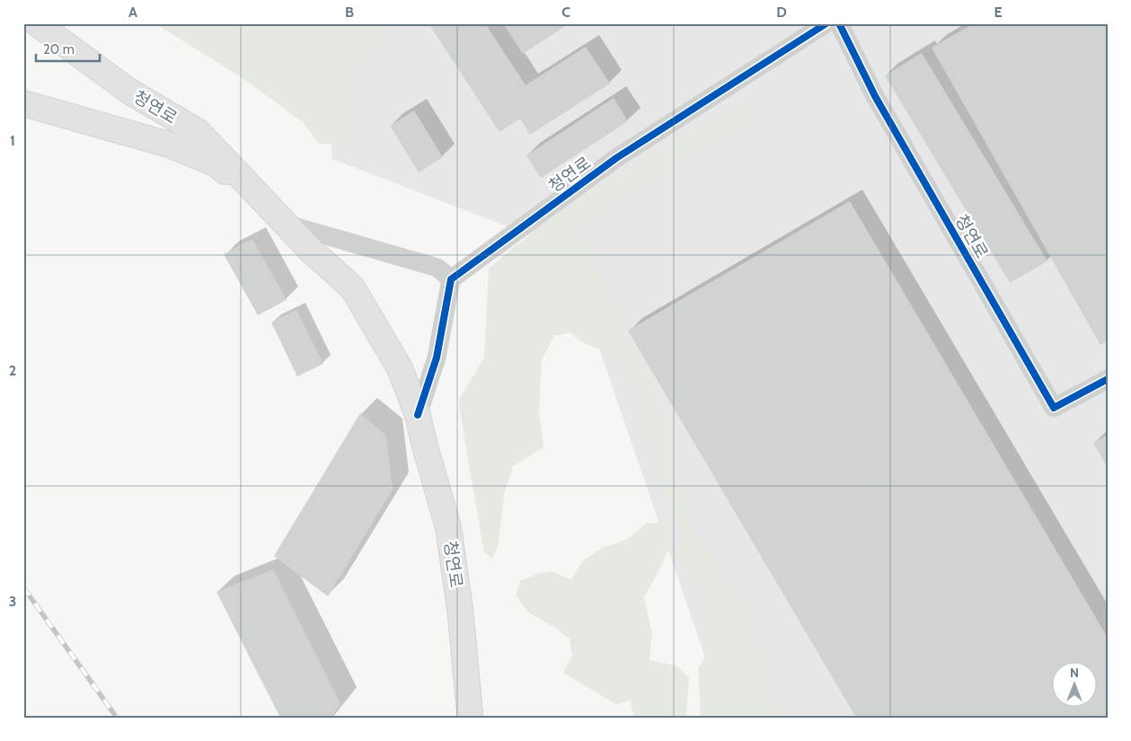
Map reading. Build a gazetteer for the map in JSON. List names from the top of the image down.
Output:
{
  "streets": {
    "main road": ["청연로"]
  },
  "scale_bar": "20 m",
  "north": "top",
  "grid": {
    "columns": [
      "A",
      "B",
      "C",
      "D",
      "E"
    ],
    "rows": ["1", "2", "3"]
  }
}
